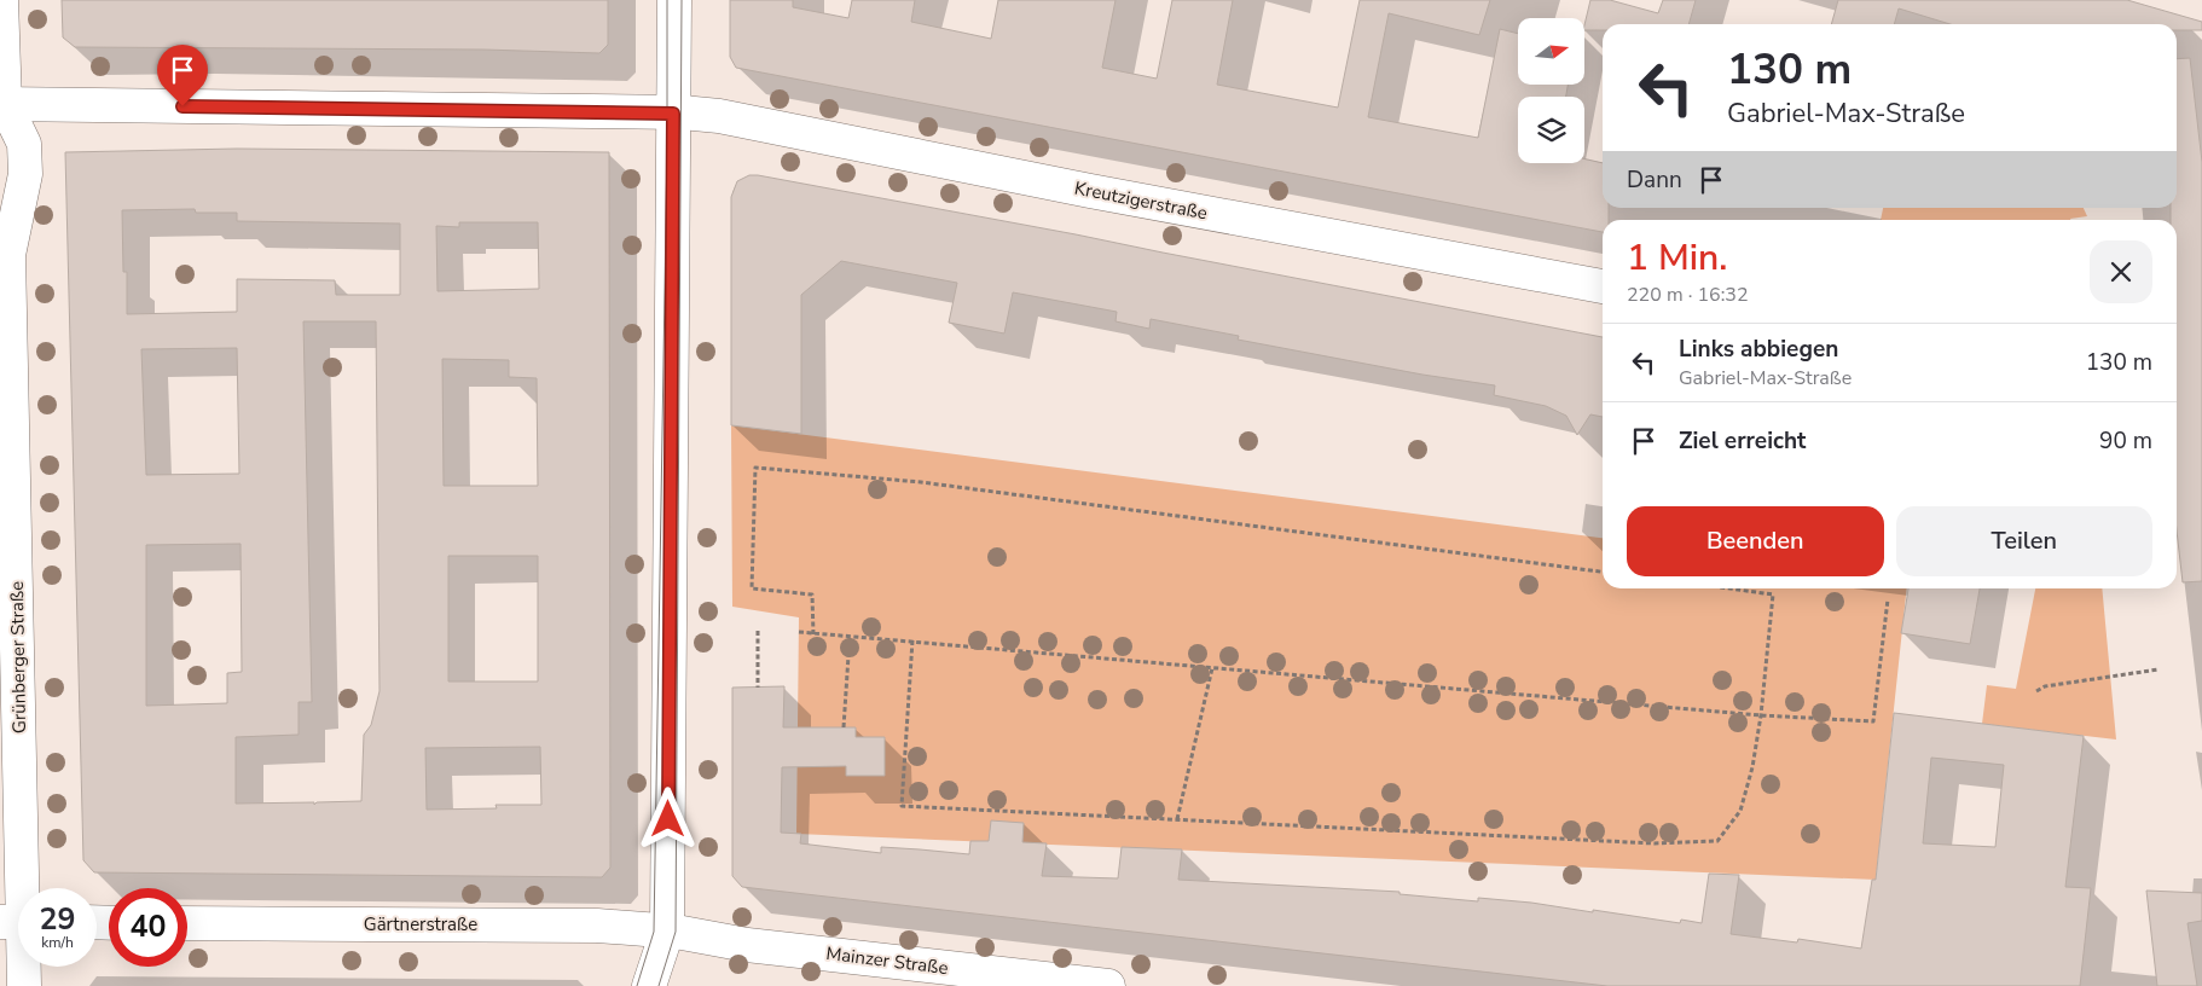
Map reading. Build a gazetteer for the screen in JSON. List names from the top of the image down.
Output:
{
  "streets": {
    "street": [
      "Kreutzigerstraße",
      "Grünberger Straße",
      "Gärtnerstraße",
      "Mainzer Straße"
    ]
  },
  "crossings": [
    ["Kreutzigerstraße", "Grünberger Straße"],
    ["Gärtnerstraße", "Mainzer Straße"]
  ],
  "north": "right",
  "page": {
    "turn": ["130 m", "Gabriel-Max-Straße"],
    "then": "Dann",
    "heading": ["1 Min.", "220 m · 16:32"],
    "list": [
      {
        "name": "Links abbiegen",
        "note": "Gabriel-Max-Straße",
        "value": "130 m"
      },
      {
        "name": "Ziel erreicht",
        "value": "90 m"
      }
    ],
    "buttons": ["Beenden", "Teilen"],
    "speed": "29 km/h",
    "limit": "40"
  }
}
